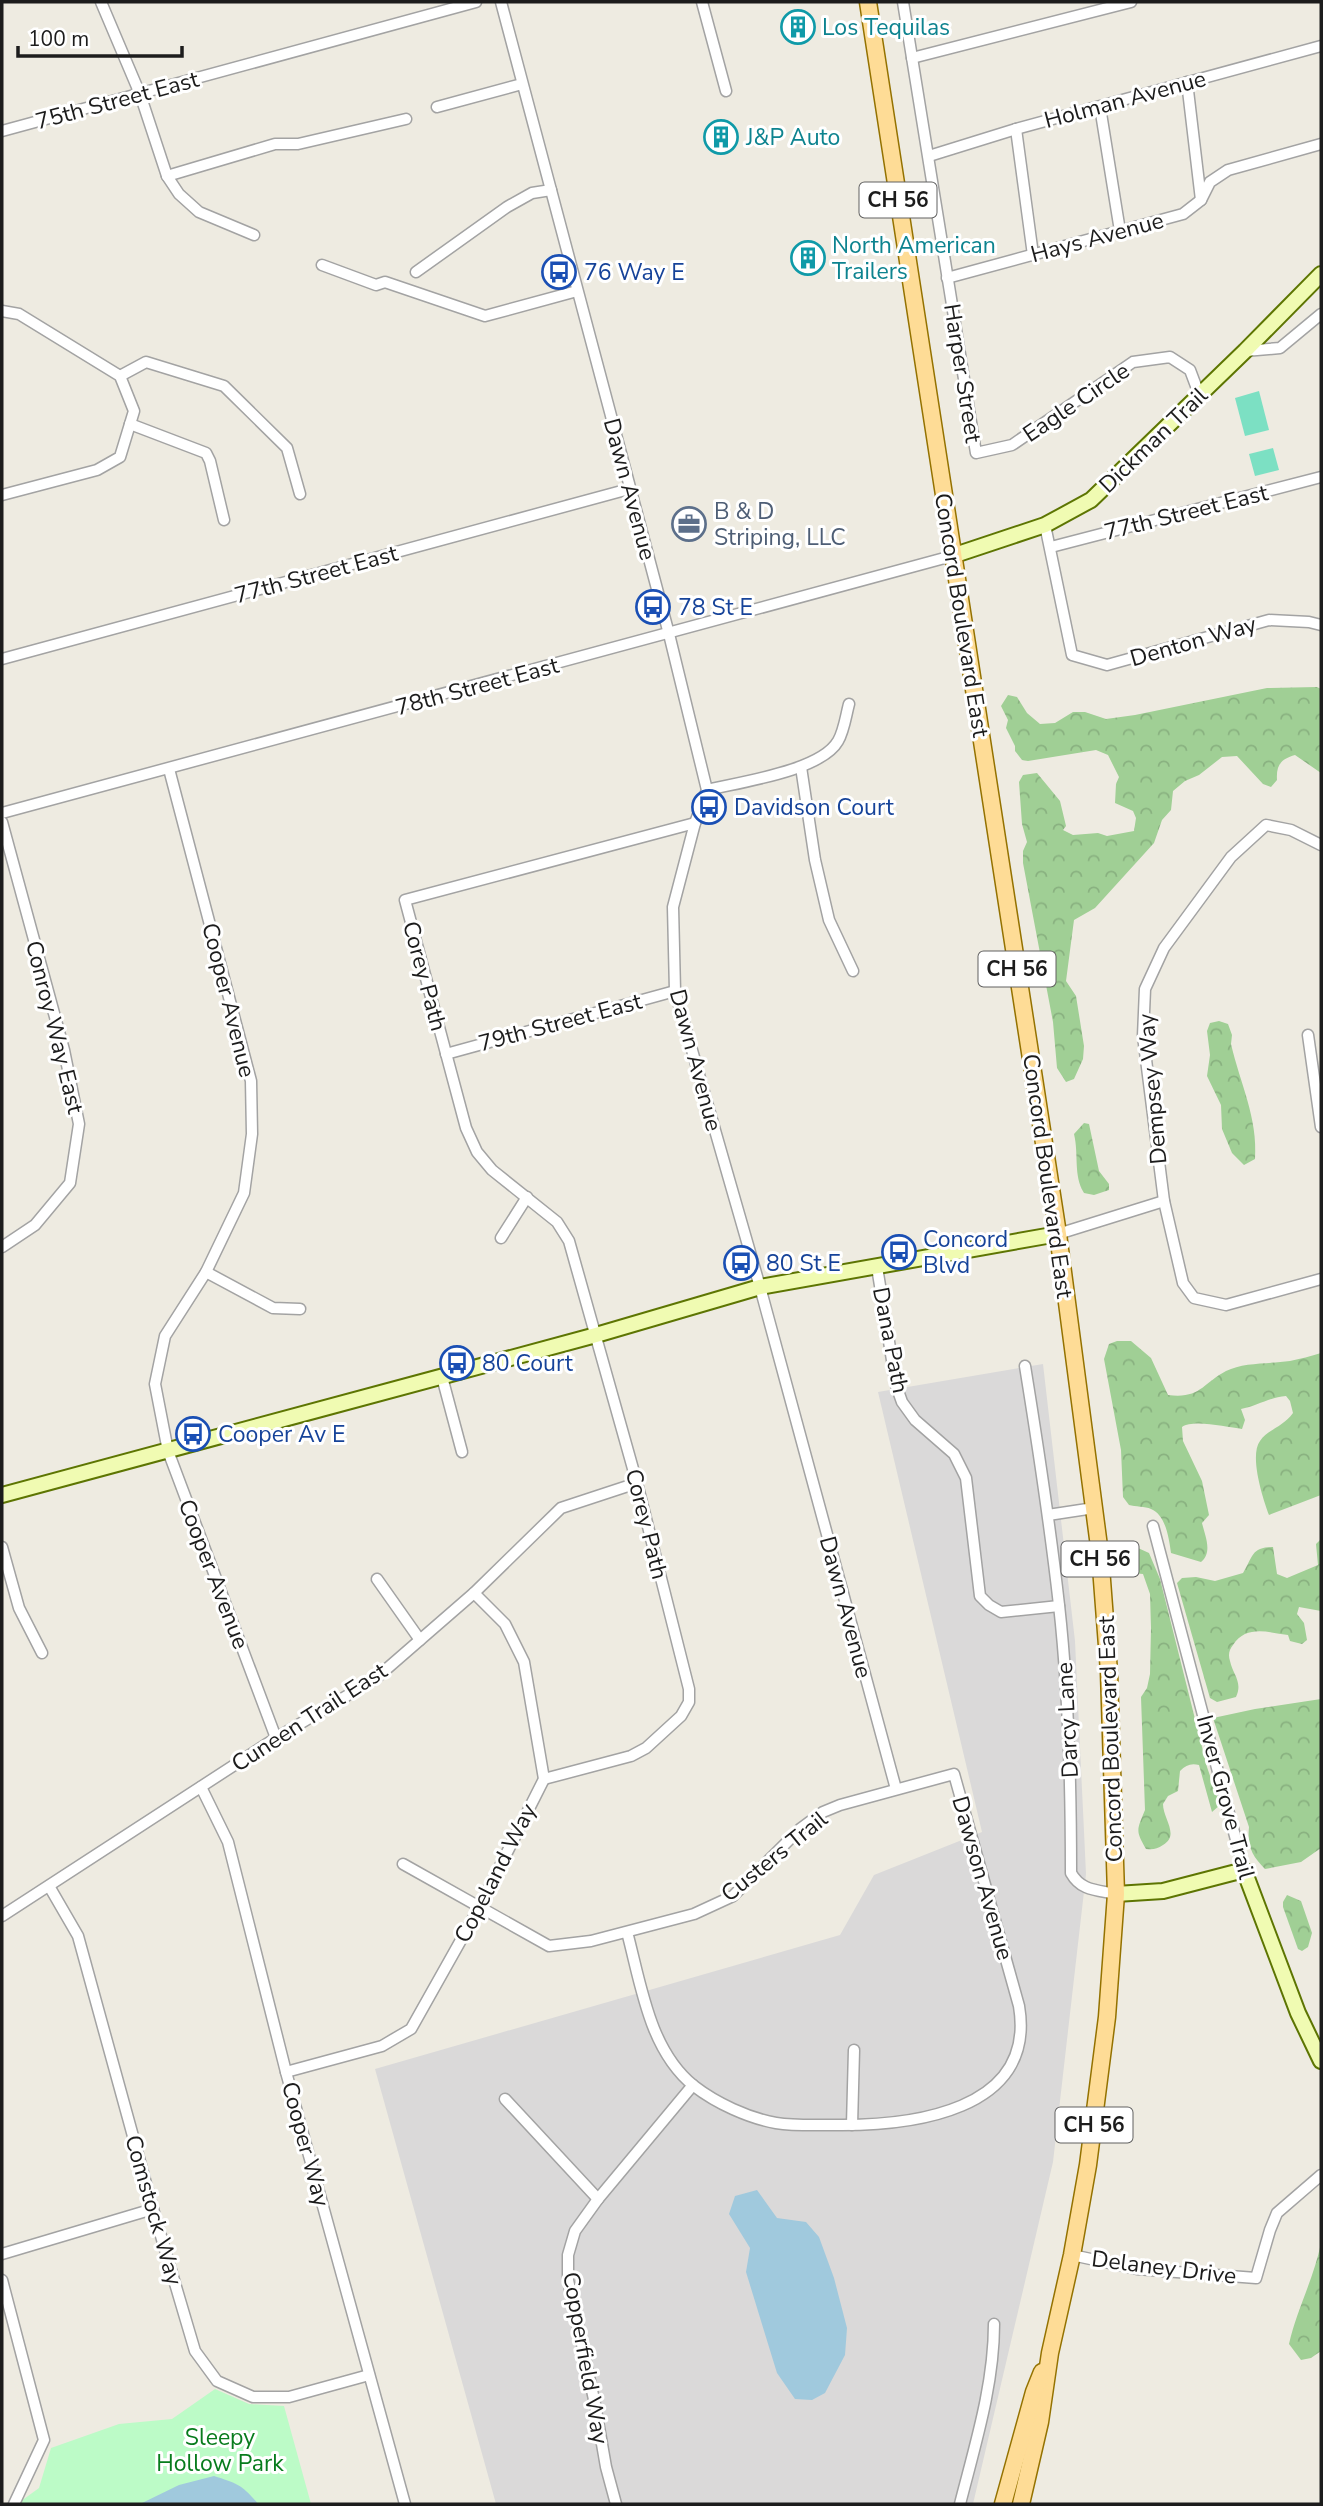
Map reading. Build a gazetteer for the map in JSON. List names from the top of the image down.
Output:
{
  "streets": {
    "main road": ["CH 56", "Concord Boulevard East"],
    "street": [
      "Holman Avenue",
      "75th Street East",
      "Hays Avenue",
      "Harper Street",
      "Eagle Circle",
      "Dickman Trail",
      "Dawn Avenue",
      "77th Street East",
      "Denton Way",
      "78th Street East",
      "Corey Path",
      "Cooper Avenue",
      "79th Street East",
      "Conroy Way East",
      "Dempsey Way",
      "Dana Path",
      "Cuneen Trail East",
      "Darcy Lane",
      "Inver Grove Trail",
      "Custers Trail",
      "Copeland Way",
      "Dawson Avenue",
      "Cooper Way",
      "Comstock Way",
      "Delaney Drive",
      "Copperfield Way"
    ]
  },
  "crossings": [
    ["Holman Avenue", "Harper Street"],
    ["CH 56", "Concord Boulevard East"],
    ["Hays Avenue", "Harper Street"],
    ["Harper Street", "Eagle Circle"],
    ["Eagle Circle", "Dickman Trail"],
    ["Dickman Trail", "Concord Boulevard East"],
    ["Dickman Trail", "78th Street East"],
    ["Dawn Avenue", "77th Street East"],
    ["Dawn Avenue", "78th Street East"],
    ["Dawn Avenue", "Corey Path"],
    ["Dawn Avenue", "79th Street East"],
    ["Dawn Avenue", "Custers Trail"],
    ["77th Street East", "Denton Way"],
    ["Concord Boulevard East", "78th Street East"],
    ["Concord Boulevard East", "Darcy Lane"],
    ["Concord Boulevard East", "Delaney Drive"],
    ["78th Street East", "Cooper Avenue"],
    ["Corey Path", "79th Street East"],
    ["Corey Path", "Cuneen Trail East"],
    ["Corey Path", "Copeland Way"],
    ["Cooper Avenue", "Cuneen Trail East"],
    ["Dana Path", "Darcy Lane"],
    ["Cuneen Trail East", "Copeland Way"],
    ["Cuneen Trail East", "Cooper Way"],
    ["Cuneen Trail East", "Comstock Way"],
    ["Custers Trail", "Copeland Way"],
    ["Custers Trail", "Dawson Avenue"],
    ["Copeland Way", "Cooper Way"],
    ["Dawson Avenue", "Copperfield Way"],
    ["Cooper Way", "Comstock Way"]
  ],
  "parks": ["Sleepy Hollow Park"],
  "places": {
    "building": ["Los Tequilas", "J&P Auto", "North American Trailers"],
    "bus stop": [
      "76 Way E",
      "78 St E",
      "Davidson Court",
      "Concord Blvd",
      "80 St E",
      "80 Court",
      "Cooper Av E"
    ],
    "office": ["B & D Striping, LLC"]
  },
  "scale_bar": "100 m"
}
